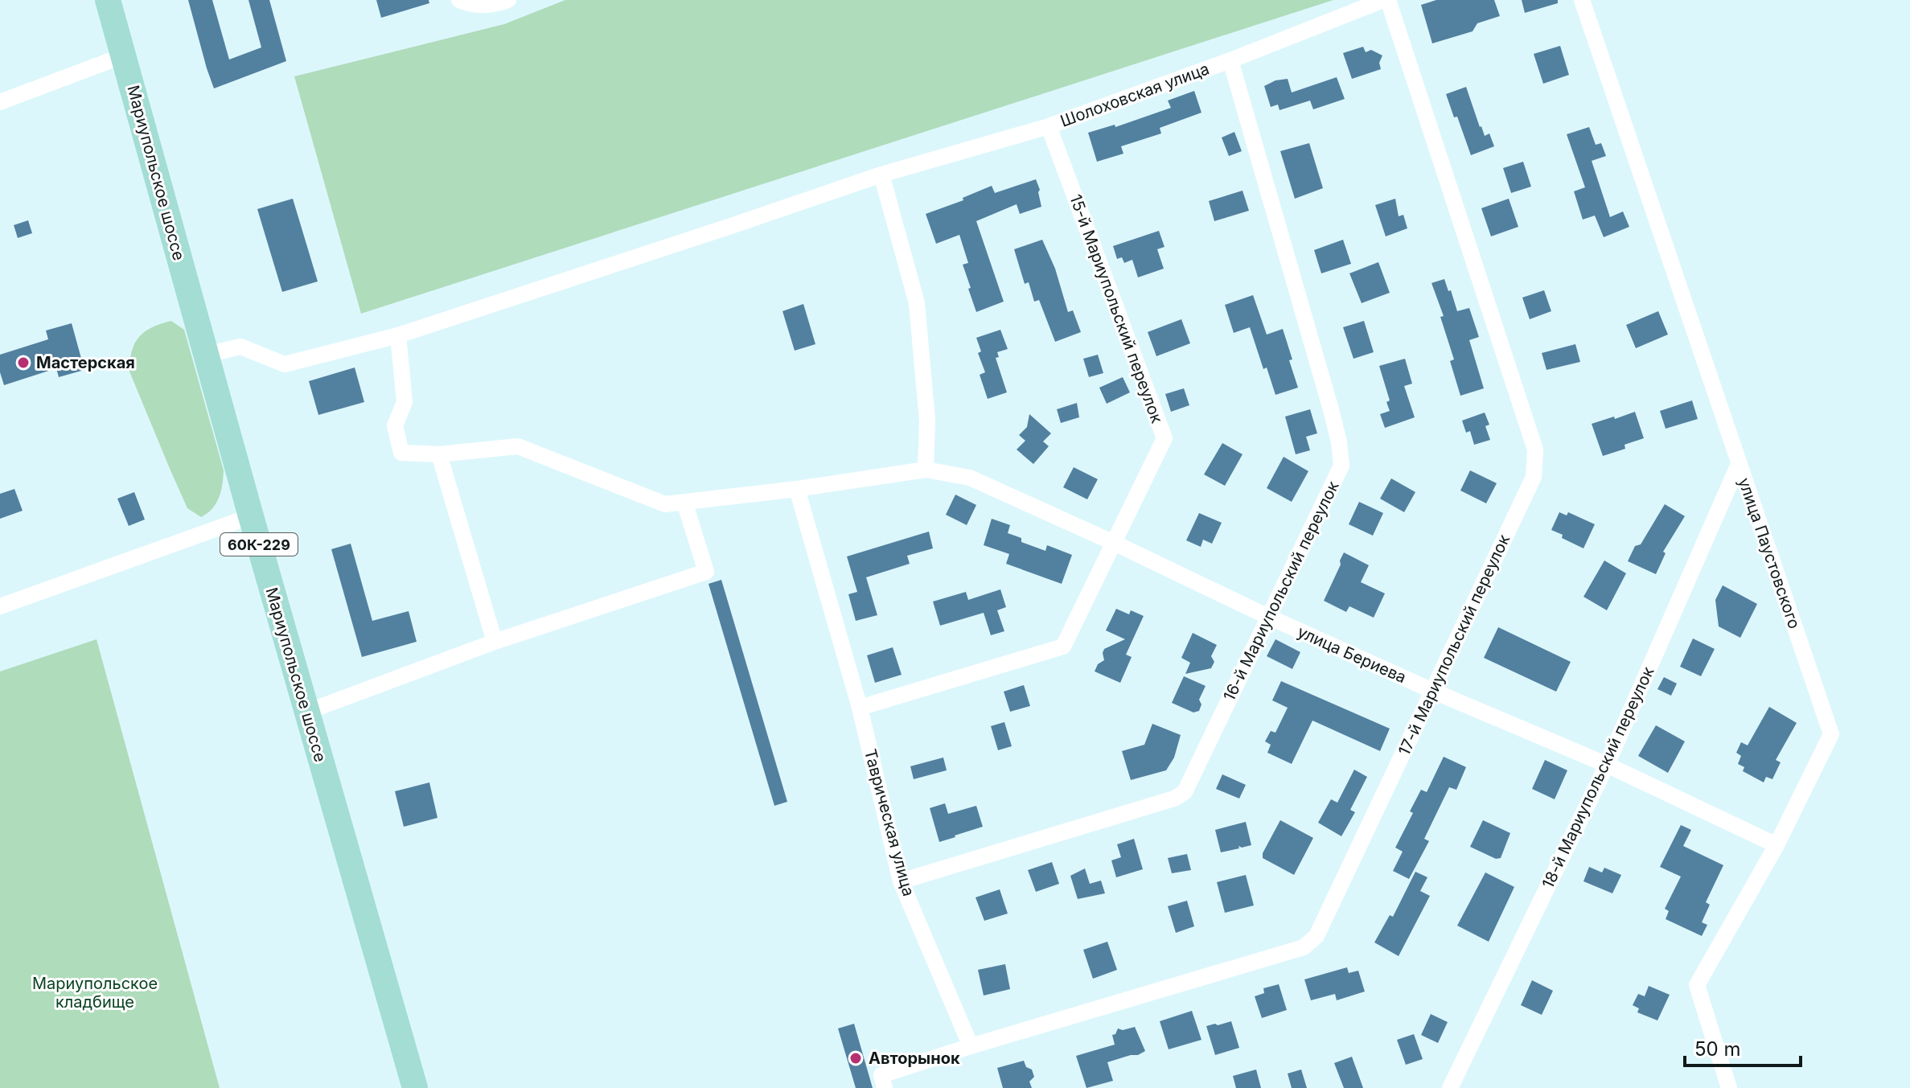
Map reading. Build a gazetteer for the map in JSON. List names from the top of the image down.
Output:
{
  "streets": {
    "main road": ["Мариупольское шоссе", "60К-229"],
    "street": [
      "Шолоховская улица",
      "15-й Мариупольский переулок",
      "улица Паустовского",
      "16-й Мариупольский переулок",
      "17-й Мариупольский переулок",
      "улица Бериева",
      "18-й Мариупольский переулок",
      "Таврическая улица"
    ]
  },
  "crossings": [
    ["Шолоховская улица", "Мариупольское шоссе"],
    ["Шолоховская улица", "15-й Мариупольский переулок"],
    ["Шолоховская улица", "16-й Мариупольский переулок"],
    ["Шолоховская улица", "17-й Мариупольский переулок"],
    ["Шолоховская улица", "улица Бериева"],
    ["15-й Мариупольский переулок", "улица Бериева"],
    ["15-й Мариупольский переулок", "Таврическая улица"],
    ["улица Паустовского", "улица Бериева"],
    ["улица Паустовского", "18-й Мариупольский переулок"],
    ["16-й Мариупольский переулок", "улица Бериева"],
    ["16-й Мариупольский переулок", "Таврическая улица"],
    ["17-й Мариупольский переулок", "улица Бериева"],
    ["17-й Мариупольский переулок", "Таврическая улица"],
    ["улица Бериева", "18-й Мариупольский переулок"],
    ["улица Бериева", "Таврическая улица"]
  ],
  "parks": ["Мариупольское кладбище"],
  "places": ["Мастерская", "Авторынок"],
  "scale_bar": "50 m"
}
